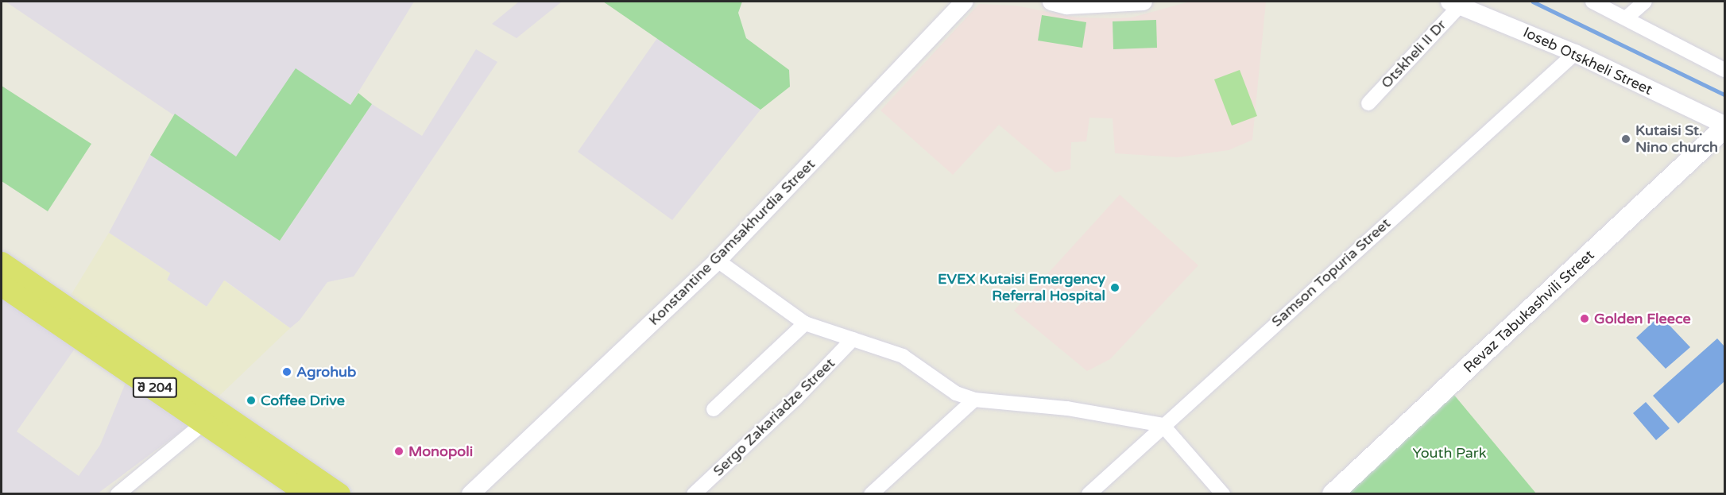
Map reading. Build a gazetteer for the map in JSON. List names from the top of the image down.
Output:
{
  "streets": {
    "main road": ["Revaz Tabukashvili Street", "შ 204"],
    "street": [
      "Otskheli II Dr",
      "Ioseb Otskheli Street",
      "Konstantine Gamsakhurdia Street",
      "Samson Topuria Street",
      "Sergo Zakariadze Street"
    ]
  },
  "crossings": [
    ["Otskheli II Dr", "Ioseb Otskheli Street"],
    ["Ioseb Otskheli Street", "Samson Topuria Street"],
    ["Ioseb Otskheli Street", "Revaz Tabukashvili Street"]
  ],
  "parks": ["Youth Park"],
  "places": [
    "Kutaisi St. Nino church",
    "EVEX Kutaisi Emergency Referral Hospital",
    "Golden Fleece",
    "Agrohub",
    "Coffee Drive",
    "Monopoli"
  ]
}
